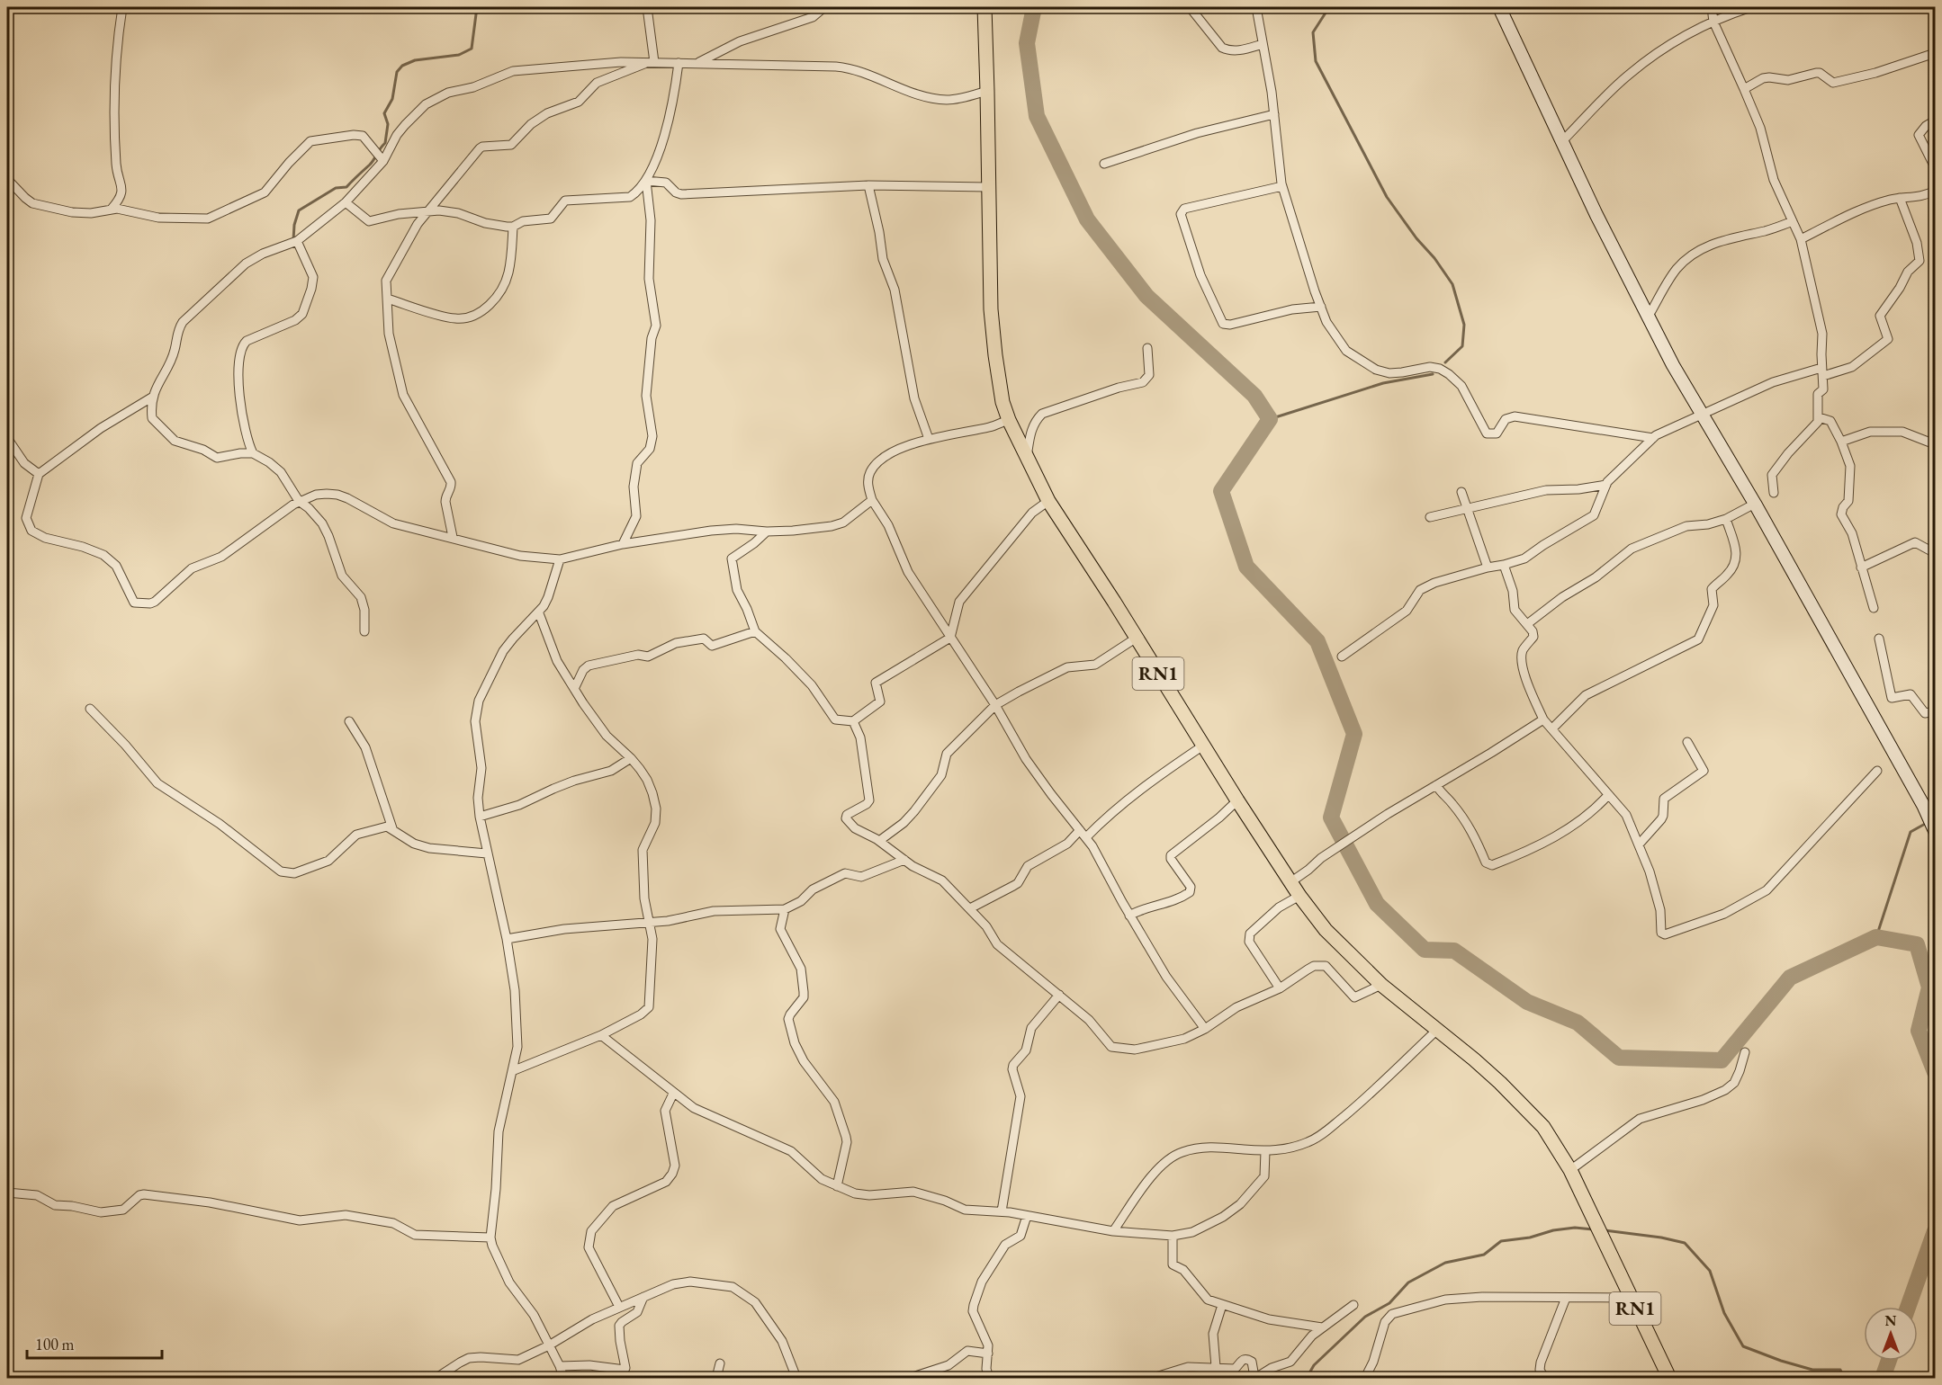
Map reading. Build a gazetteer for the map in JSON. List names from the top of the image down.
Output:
{
  "streets": {
    "highway": ["RN1"]
  },
  "scale_bar": "100 m",
  "north": "top"
}
